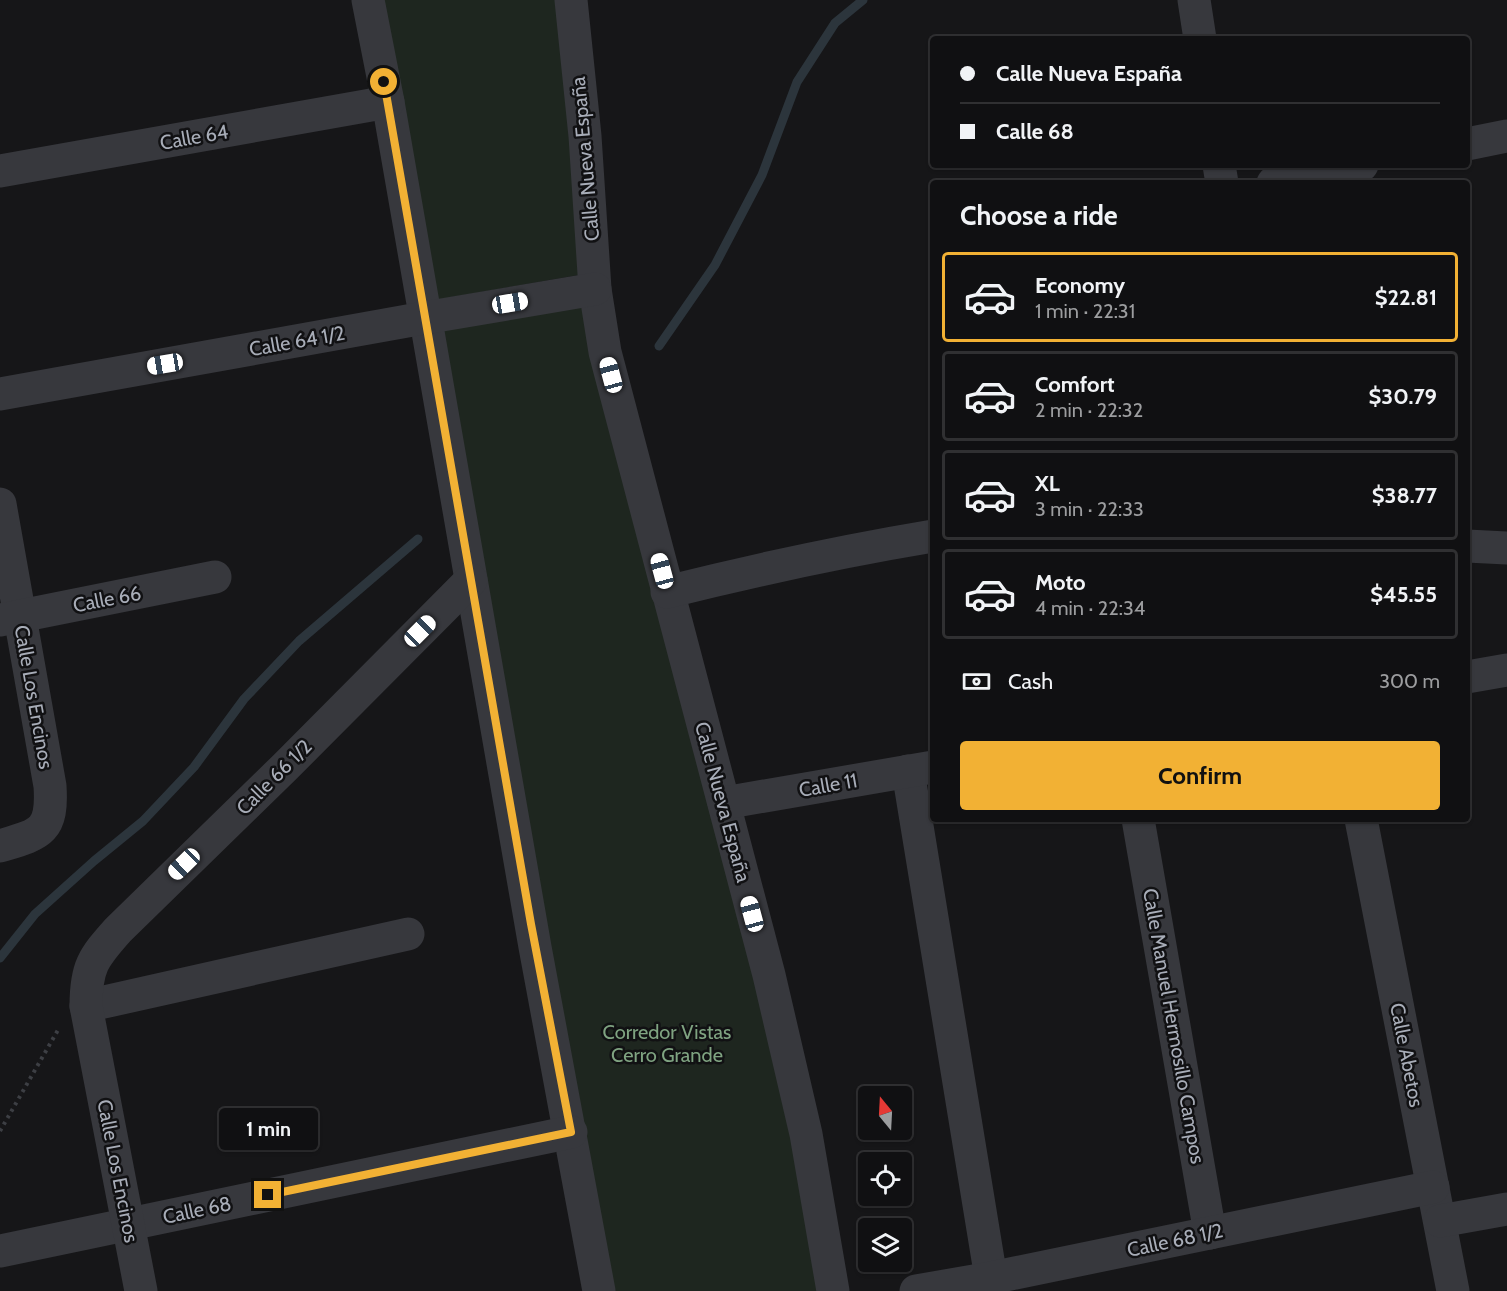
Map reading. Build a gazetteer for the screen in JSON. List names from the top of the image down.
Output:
{
  "streets": {
    "street": [
      "Calle 64",
      "Calle Nueva España",
      "Calle 64 1/2",
      "Calle 66",
      "Calle Los Encinos",
      "Calle 66 1/2",
      "Calle 11",
      "Calle Manuel Hermosillo Campos",
      "Calle Abetos",
      "Calle 68",
      "Calle 68 1/2"
    ]
  },
  "crossings": [
    ["Calle Nueva España", "Calle 64 1/2"],
    ["Calle Nueva España", "Calle 11"],
    ["Calle 66", "Calle Los Encinos"],
    ["Calle Los Encinos", "Calle 66 1/2"],
    ["Calle Los Encinos", "Calle 68"],
    ["Calle Manuel Hermosillo Campos", "Calle 68 1/2"],
    ["Calle Abetos", "Calle 68 1/2"]
  ],
  "parks": ["Corredor Vistas Cerro Grande"],
  "north": "top",
  "page": {
    "banner": ["Calle Nueva España", "Calle 68"],
    "heading": "Choose a ride",
    "list": [
      {
        "name": "Economy",
        "note": "1 min · 22:31",
        "value": "$22.81"
      },
      {
        "name": "Comfort",
        "note": "2 min · 22:32",
        "value": "$30.79"
      },
      {
        "name": "XL",
        "note": "3 min · 22:33",
        "value": "$38.77"
      },
      {
        "name": "Moto",
        "note": "4 min · 22:34",
        "value": "$45.55"
      }
    ],
    "pay": ["Cash", "300 m"],
    "buttons": "Confirm",
    "bubble": "1 min"
  }
}
